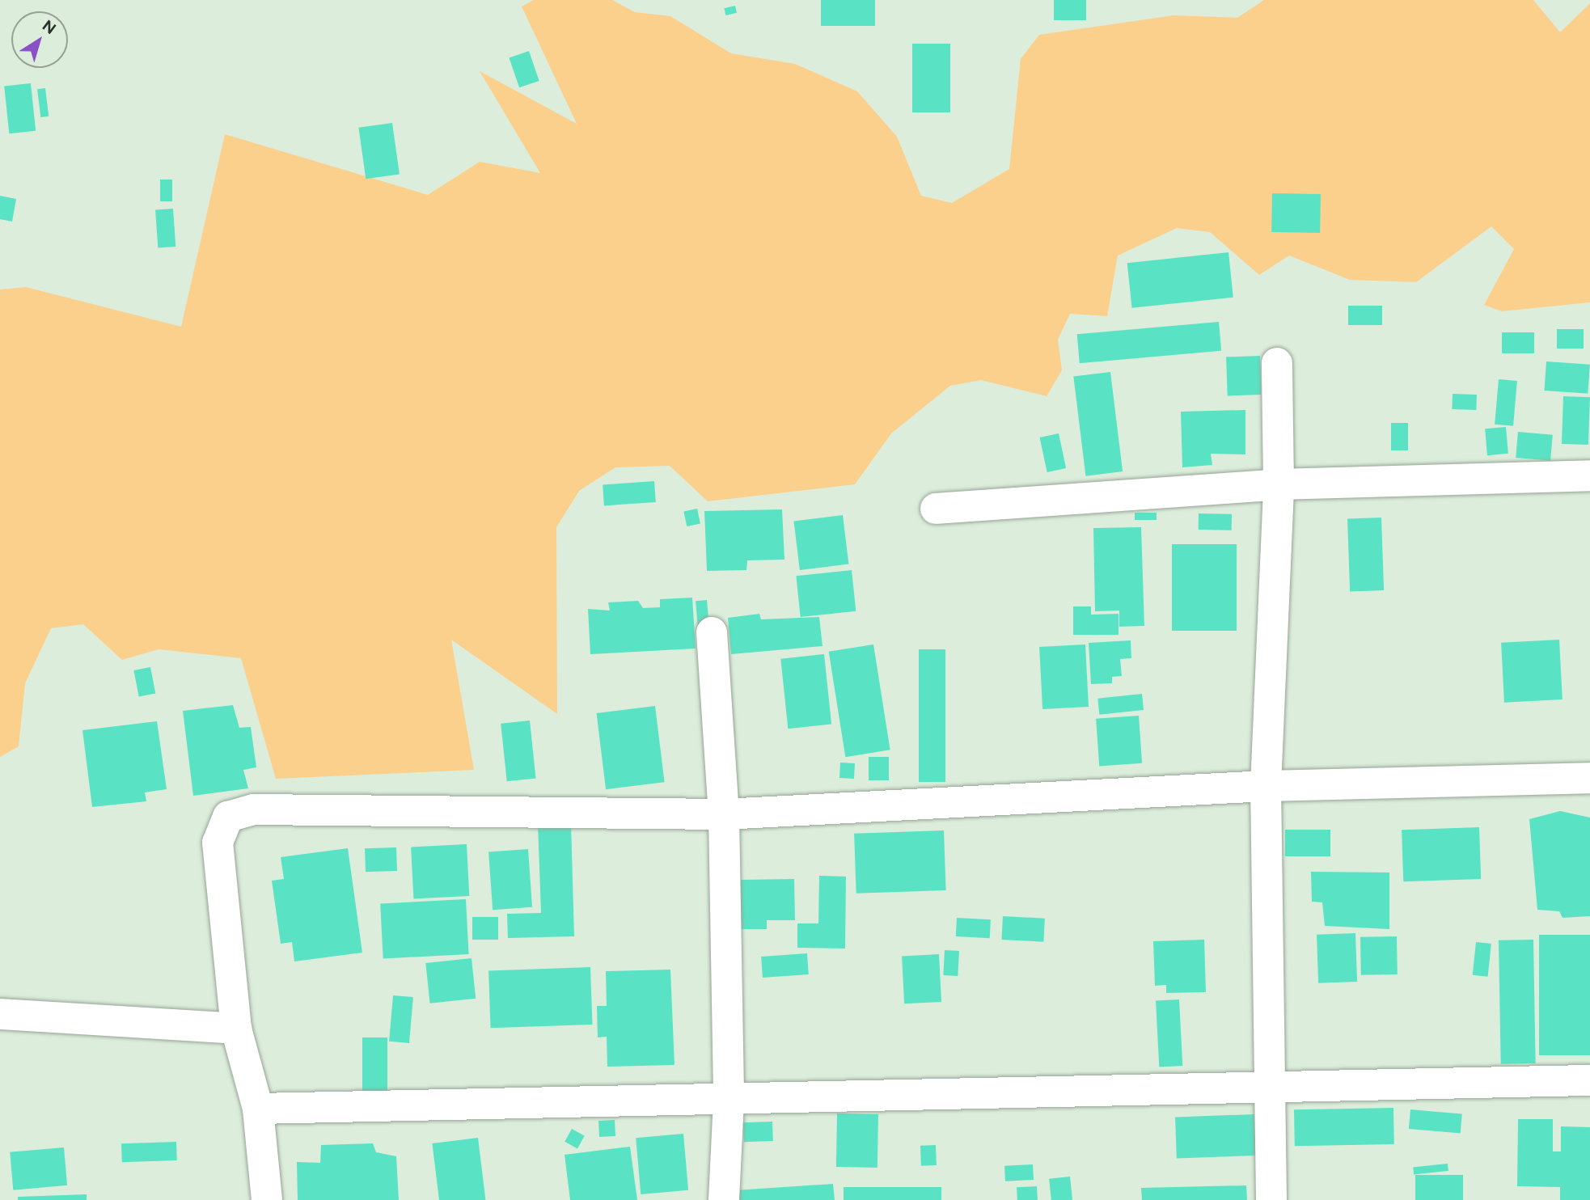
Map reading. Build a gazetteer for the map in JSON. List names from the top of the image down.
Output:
{
  "north": "top right"
}
